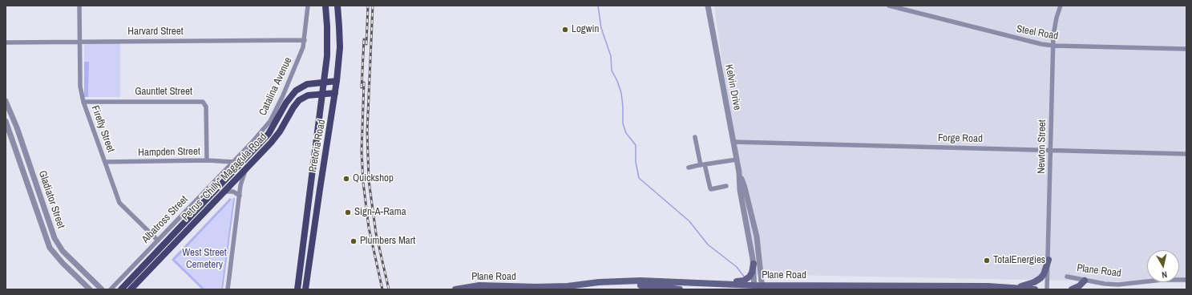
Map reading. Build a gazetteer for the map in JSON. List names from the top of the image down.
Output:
{
  "streets": {
    "main road": ["Pretoria Road", "Petrus “Chilly” Magagula Road", "Plane Road"],
    "street": [
      "Harvard Street",
      "Steel Road",
      "Catalina Avenue",
      "Kelvin Drive",
      "Gauntlet Street",
      "Firefly Street",
      "Forge Road",
      "Newton Street",
      "Hampden Street",
      "Gladiator Street",
      "Albatross Street"
    ]
  },
  "crossings": [
    ["Harvard Street", "Catalina Avenue"],
    ["Harvard Street", "Firefly Street"],
    ["Steel Road", "Newton Street"],
    ["Catalina Avenue", "Hampden Street"],
    ["Catalina Avenue", "Albatross Street"],
    ["Kelvin Drive", "Forge Road"],
    ["Kelvin Drive", "Plane Road"],
    ["Gauntlet Street", "Firefly Street"],
    ["Gauntlet Street", "Hampden Street"],
    ["Firefly Street", "Hampden Street"],
    ["Firefly Street", "Albatross Street"],
    ["Forge Road", "Newton Street"],
    ["Pretoria Road", "Petrus “Chilly” Magagula Road"],
    ["Hampden Street", "Albatross Street"]
  ],
  "parks": ["West Street Cemetery"],
  "places": [
    "Logwin",
    "Quickshop",
    "Sign-A-Rama",
    "Plumbers Mart",
    "TotalEnergies"
  ],
  "north": "bottom"
}
